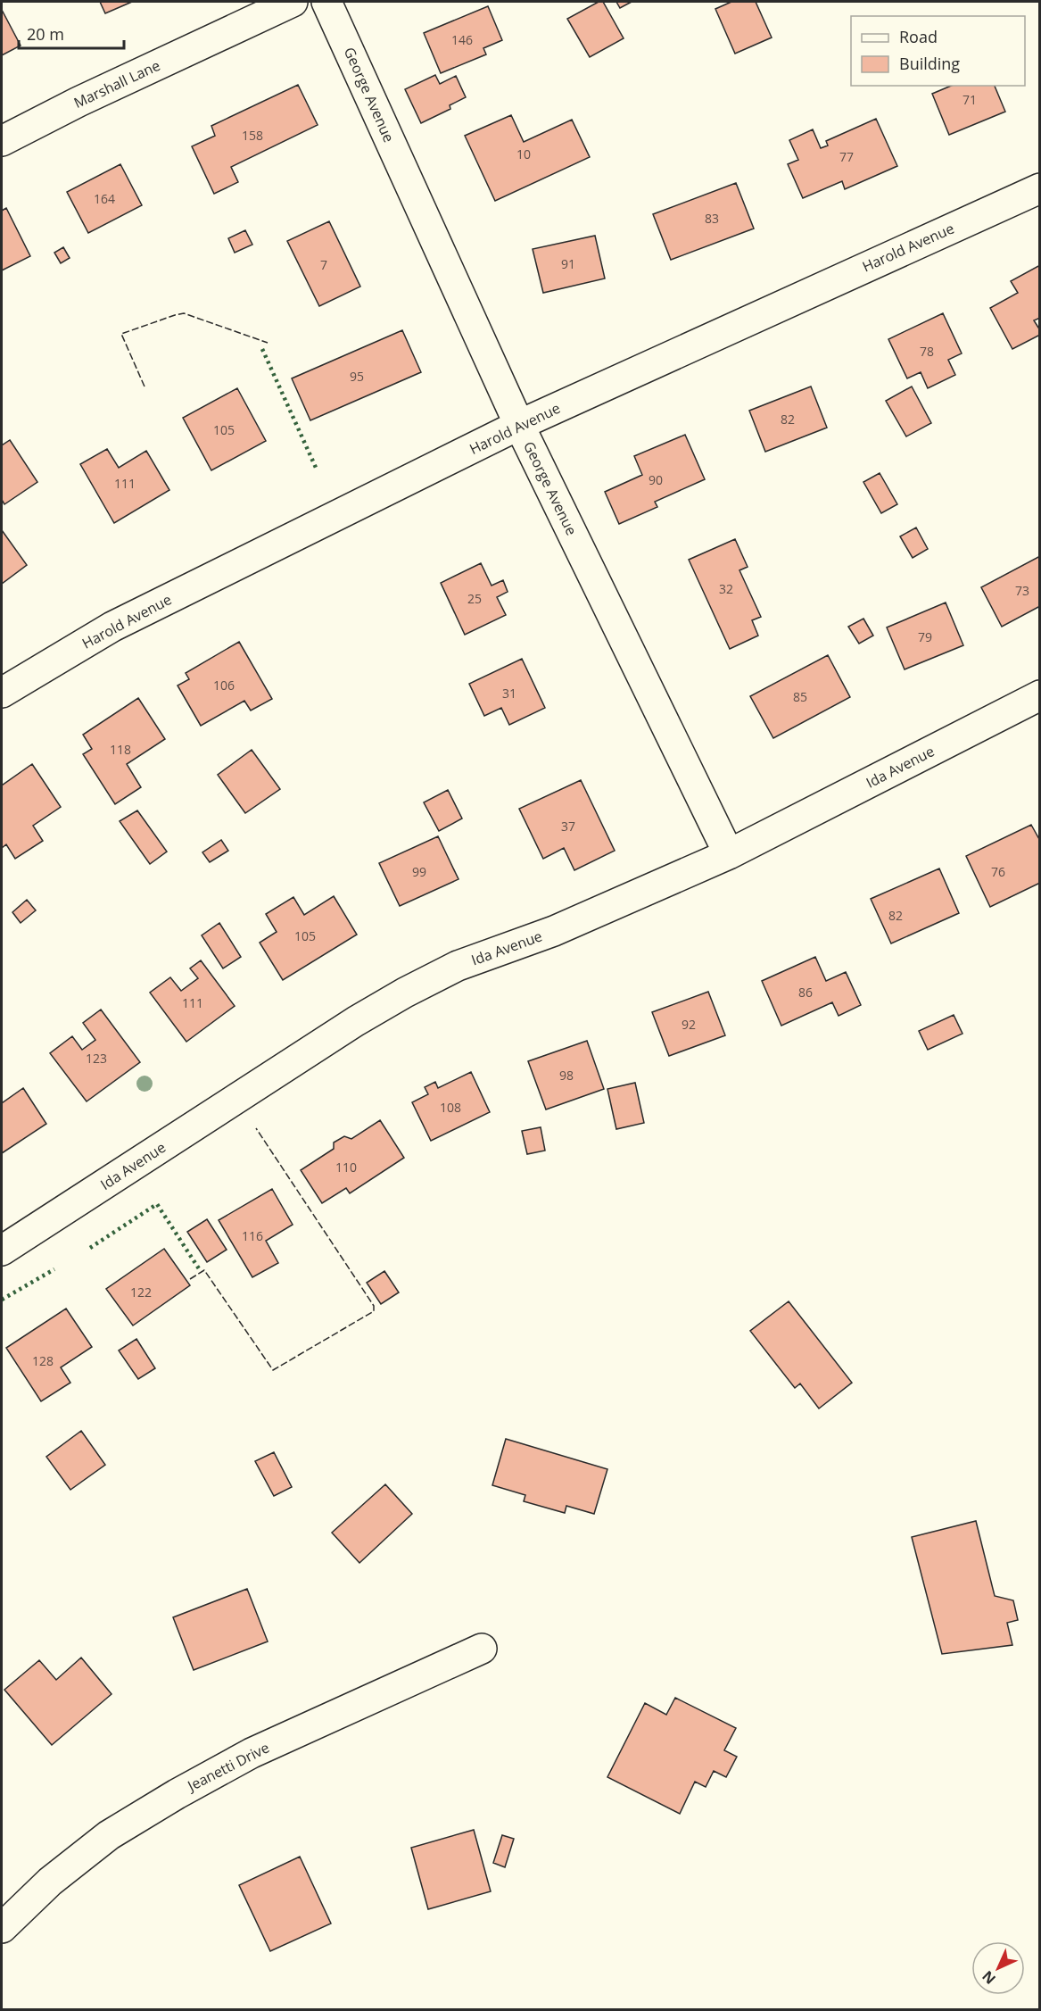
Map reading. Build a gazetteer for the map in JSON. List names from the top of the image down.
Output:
{
  "streets": {
    "street": [
      "Marshall Lane",
      "George Avenue",
      "Harold Avenue",
      "Ida Avenue",
      "Jeanetti Drive"
    ]
  },
  "crossings": [
    ["George Avenue", "Harold Avenue"],
    ["George Avenue", "Ida Avenue"]
  ],
  "house_numbers": [
    "146",
    "71",
    "158",
    "10",
    "77",
    "164",
    "83",
    "91",
    "7",
    "78",
    "95",
    "82",
    "105",
    "90",
    "111",
    "32",
    "73",
    "25",
    "79",
    "106",
    "31",
    "85",
    "118",
    "37",
    "99",
    "76",
    "82",
    "105",
    "86",
    "111",
    "92",
    "123",
    "98",
    "108",
    "110",
    "116",
    "122",
    "128"
  ],
  "legend": ["Road", "Building"],
  "scale_bar": "20 m",
  "north": "bottom left"
}
